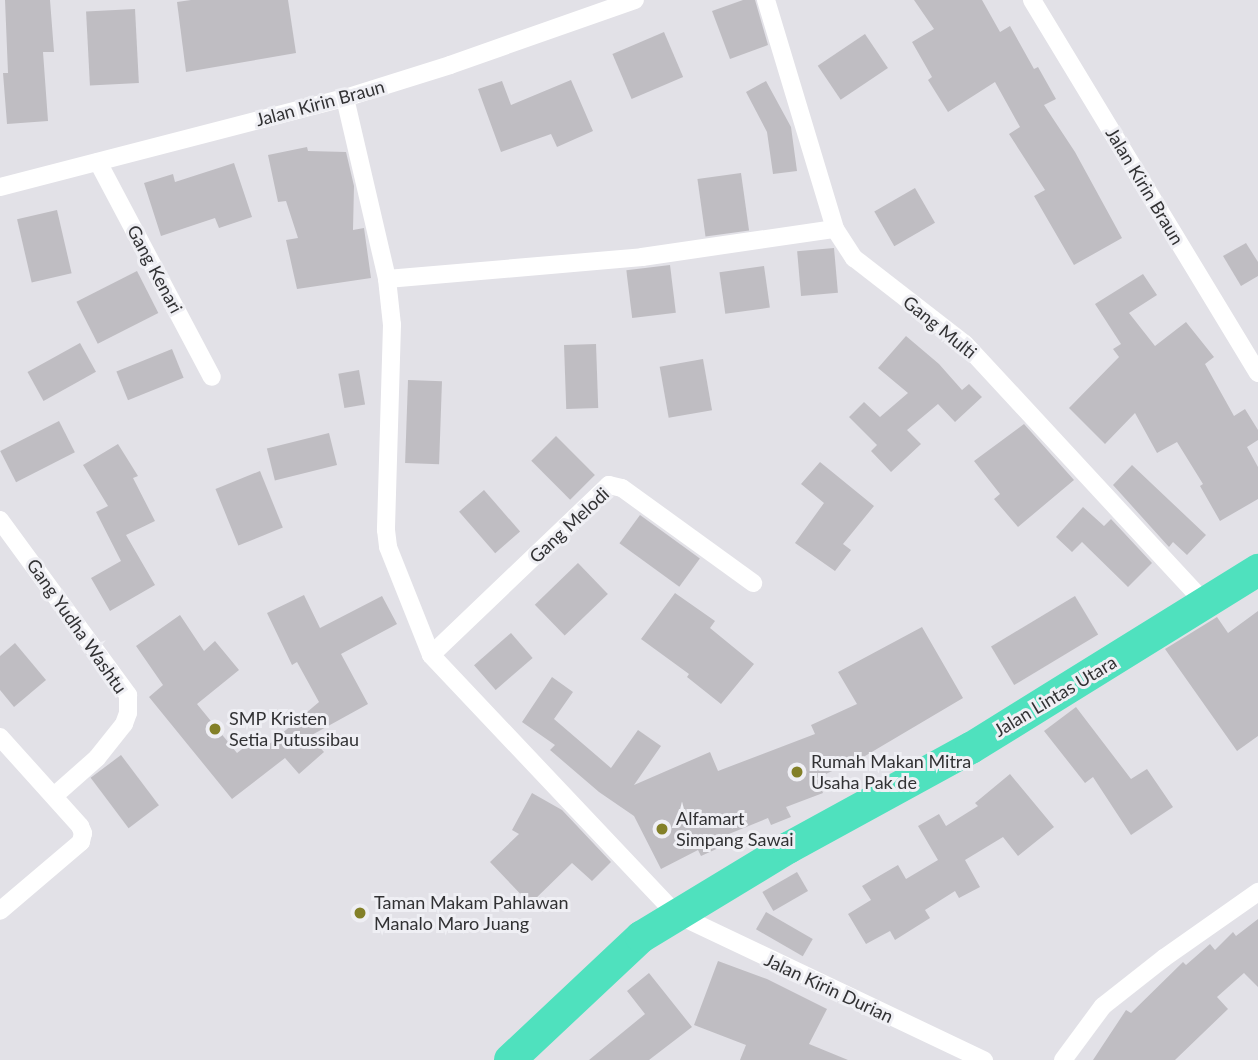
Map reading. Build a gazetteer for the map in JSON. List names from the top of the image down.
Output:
{
  "streets": {
    "highway": ["Jalan Lintas Utara"],
    "street": [
      "Jalan Kirin Braun",
      "Gang Kenari",
      "Gang Multi",
      "Gang Melodi",
      "Gang Yudha Washtu",
      "Jalan Kirin Durian"
    ]
  },
  "crossings": [
    ["Jalan Kirin Braun", "Gang Kenari"],
    ["Gang Multi", "Jalan Lintas Utara"],
    ["Jalan Lintas Utara", "Jalan Kirin Durian"]
  ],
  "places": [
    "SMP Kristen Setia Putussibau",
    "Rumah Makan Mitra Usaha Pak de",
    "Alfamart Simpang Sawai",
    "Taman Makam Pahlawan Manalo Maro Juang"
  ]
}
